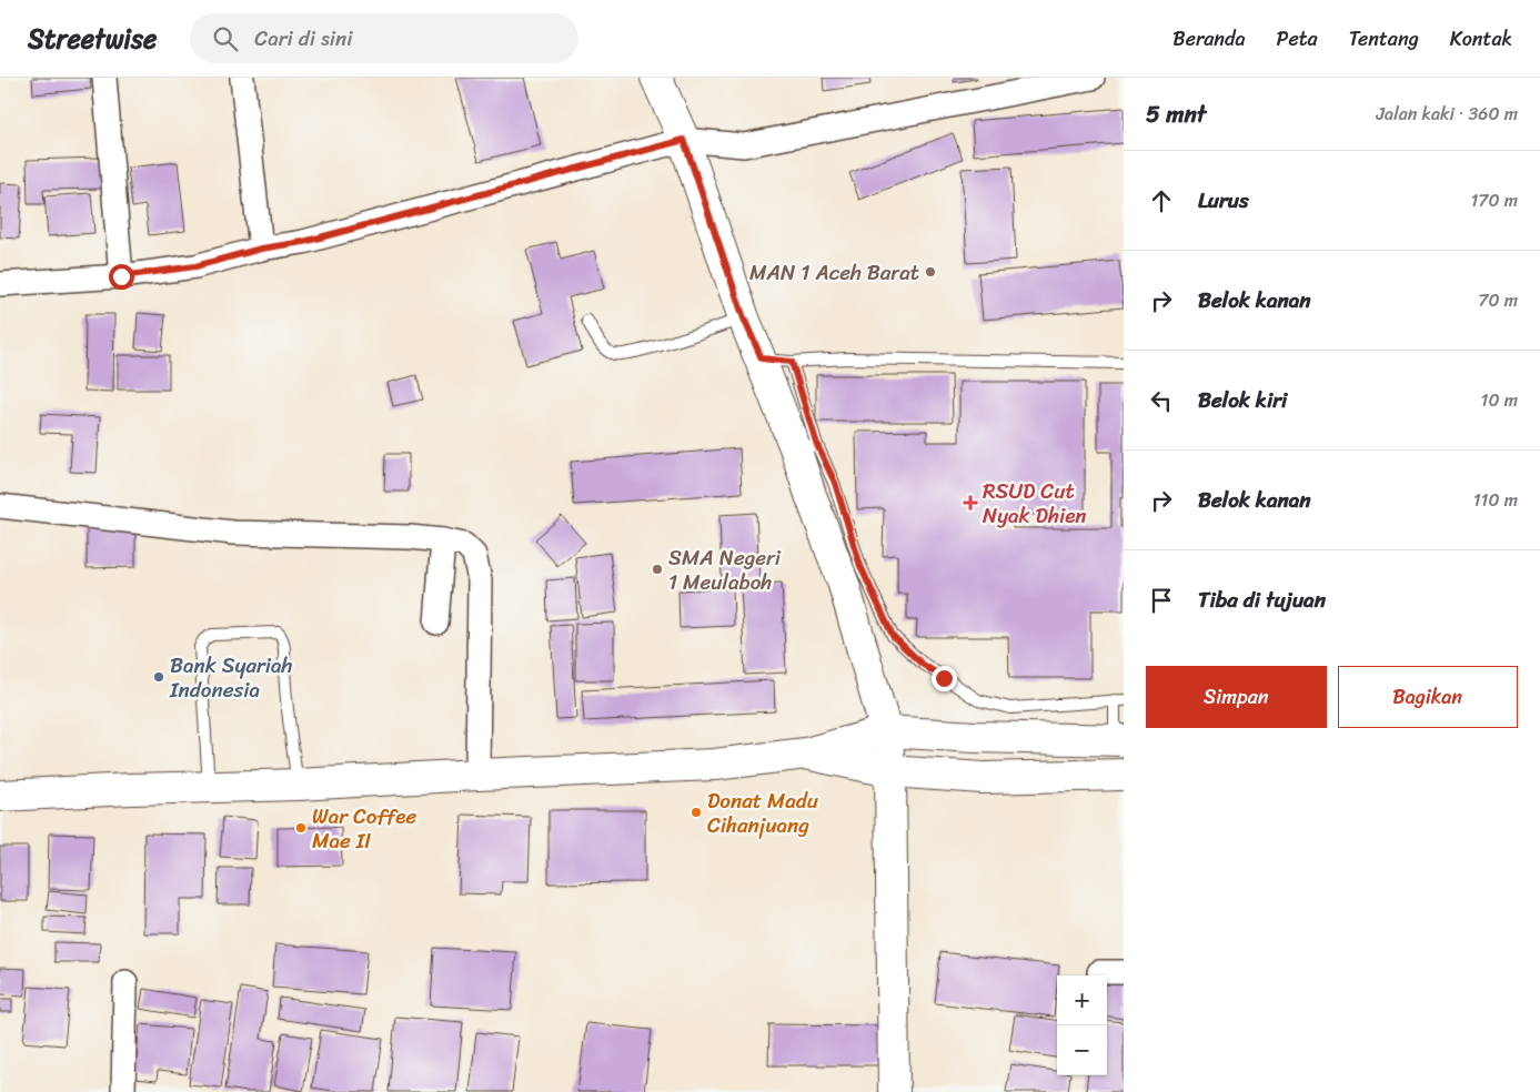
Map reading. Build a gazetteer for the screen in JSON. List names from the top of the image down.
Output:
{
  "places": {
    "other": [
      "MAN 1 Aceh Barat",
      "SMA Negeri 1 Meulaboh",
      "Bank Syariah Indonesia",
      "Donat Madu Cihanjuang",
      "War Coffee Mae II"
    ],
    "health": ["RSUD Cut Nyak Dhien"]
  },
  "page": {
    "header": "Streetwise",
    "search": "Cari di sini",
    "nav": [
      "Beranda",
      "Peta",
      "Tentang",
      "Kontak"
    ],
    "heading": ["5 mnt", "Jalan kaki · 360 m"],
    "list": [
      ["Lurus", "170 m"],
      ["Belok kanan", "70 m"],
      ["Belok kiri", "10 m"],
      ["Belok kanan", "110 m"],
      "Tiba di tujuan"
    ],
    "buttons": ["Simpan", "Bagikan"],
    "map_buttons": ["+", "−"]
  }
}
